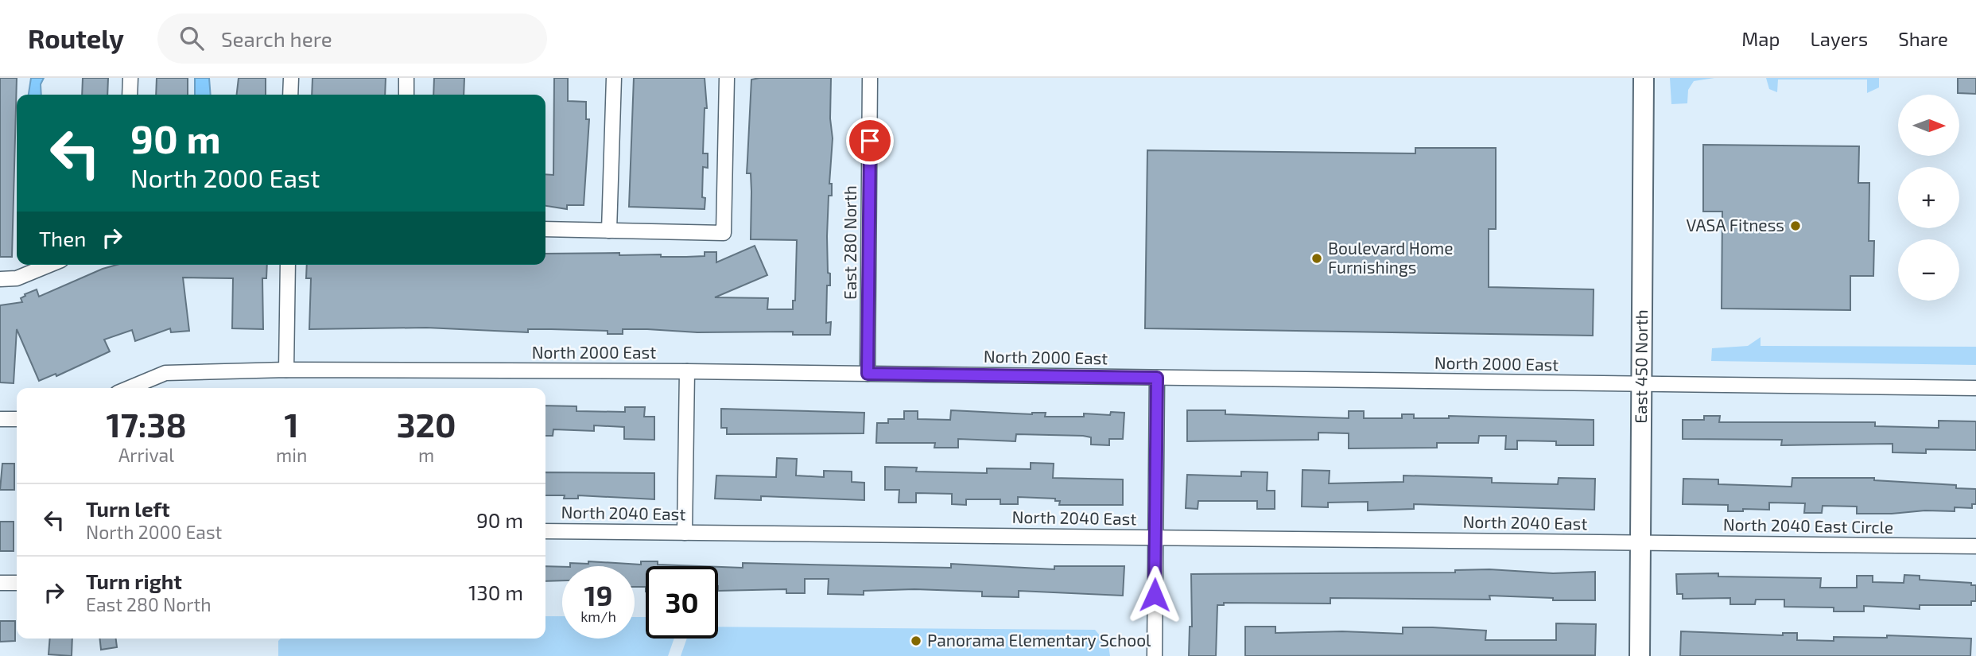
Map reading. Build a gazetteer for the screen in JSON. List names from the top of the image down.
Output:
{
  "streets": {
    "street": [
      "East 280 North",
      "North 2000 East",
      "East 450 North",
      "North 2040 East",
      "North 2040 East Circle"
    ]
  },
  "crossings": [
    ["East 280 North", "North 2000 East"],
    ["North 2000 East", "East 450 North"],
    ["East 450 North", "North 2040 East"],
    ["East 450 North", "North 2040 East Circle"],
    ["North 2040 East", "North 2040 East Circle"]
  ],
  "places": ["VASA Fitness", "Boulevard Home Furnishings", "Panorama Elementary School"],
  "north": "right",
  "page": {
    "header": "Routely",
    "search": "Search here",
    "nav": ["Map", "Layers", "Share"],
    "map_buttons": ["+", "−"],
    "turn": ["90 m", "North 2000 East"],
    "then": "Then",
    "eta": [
      "17:38",
      "Arrival",
      "1",
      "min",
      "320",
      "m"
    ],
    "list": [
      {
        "name": "Turn left",
        "note": "North 2000 East",
        "value": "90 m"
      },
      {
        "name": "Turn right",
        "note": "East 280 North",
        "value": "130 m"
      }
    ],
    "speed": "19 km/h",
    "limit": "30"
  }
}
